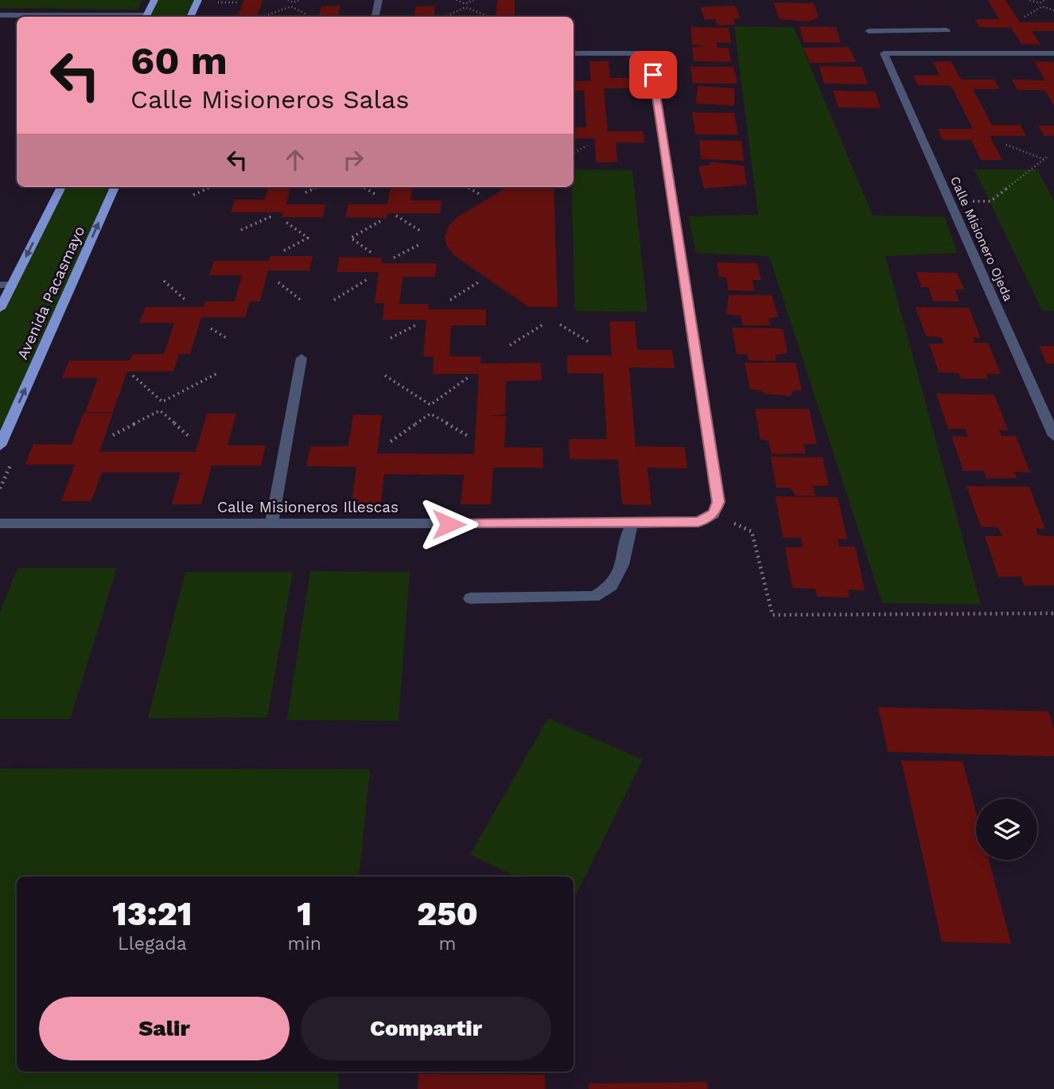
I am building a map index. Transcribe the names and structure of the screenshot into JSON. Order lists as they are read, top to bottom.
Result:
{
  "streets": {
    "main road": ["Avenida Pacasmayo"],
    "street": ["Calle Misionero Ojeda", "Calle Misioneros Illescas"]
  },
  "page": {
    "turn": ["60 m", "Calle Misioneros Salas"],
    "eta": [
      "13:21",
      "Llegada",
      "1",
      "min",
      "250",
      "m"
    ],
    "buttons": ["Salir", "Compartir"]
  }
}
